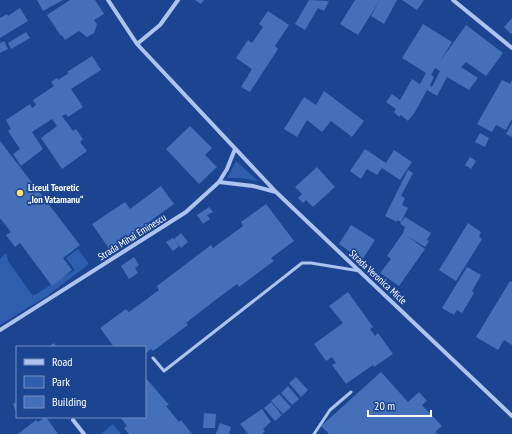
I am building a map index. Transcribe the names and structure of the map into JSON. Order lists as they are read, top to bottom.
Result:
{
  "streets": {
    "street": ["Strada Mihai Eminescu", "Strada Veronica Micle"]
  },
  "places": ["Liceul Teoretic „Ion Vatamanu“"],
  "legend": ["Road", "Park", "Building"],
  "scale_bar": "20 m"
}
